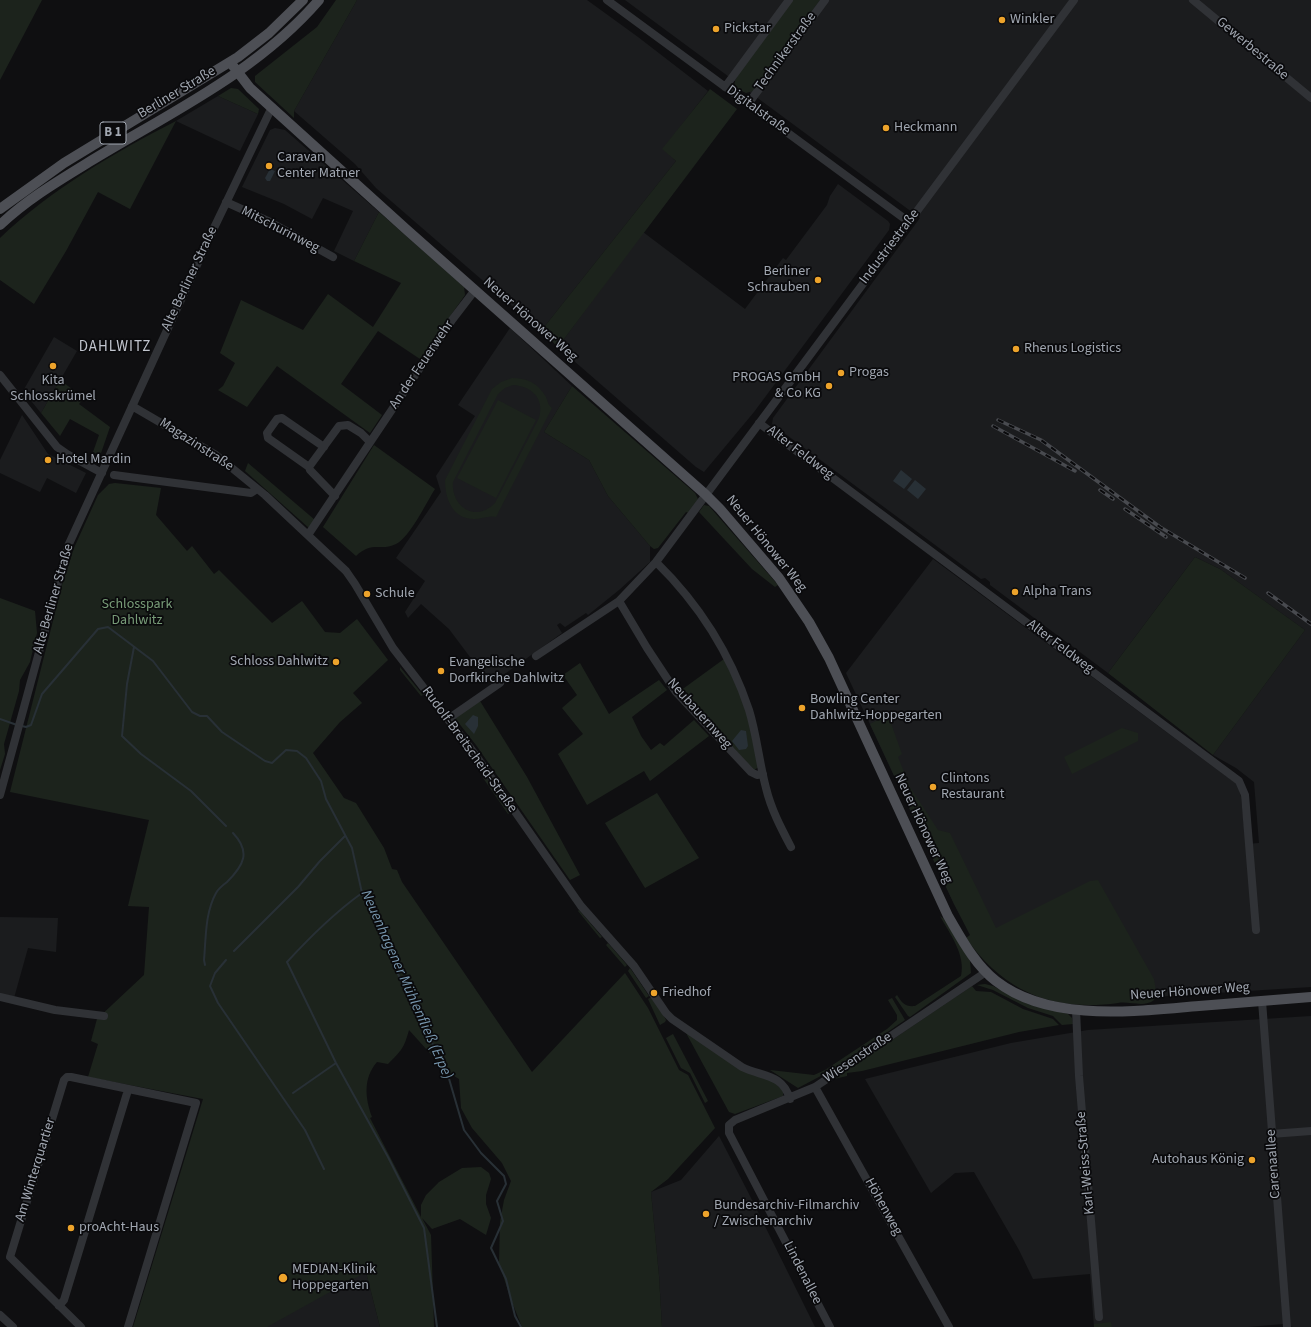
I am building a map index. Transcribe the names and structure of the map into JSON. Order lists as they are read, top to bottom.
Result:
{
  "streets": {
    "main road": ["Berliner Straße", "B 1", "Neuer Hönower Weg"],
    "street": [
      "Gewerbestraße",
      "Technikerstraße",
      "Digitalstraße",
      "Mitschurinweg",
      "Industriestraße",
      "Alte Berliner Straße",
      "An der Feuerwehr",
      "Magazinstraße",
      "Alter Feldweg",
      "Neubauernweg",
      "Rudolf-Breitscheid-Straße",
      "Wiesenstraße",
      "Karl-Weiss-Straße",
      "Carenaallee",
      "Am Winterquartier",
      "Höhenweg",
      "Lindenallee"
    ]
  },
  "crossings": [
    ["Technikerstraße", "Digitalstraße"],
    ["Berliner Straße", "Neuer Hönower Weg"],
    ["Digitalstraße", "Industriestraße"],
    ["Mitschurinweg", "Alte Berliner Straße"],
    ["Industriestraße", "Neuer Hönower Weg"],
    ["Industriestraße", "Alter Feldweg"],
    ["Industriestraße", "Neubauernweg"],
    ["Alte Berliner Straße", "Neuer Hönower Weg"],
    ["Alte Berliner Straße", "Magazinstraße"],
    ["Neuer Hönower Weg", "An der Feuerwehr"],
    ["Neuer Hönower Weg", "Wiesenstraße"],
    ["Neuer Hönower Weg", "Karl-Weiss-Straße"],
    ["Neuer Hönower Weg", "Carenaallee"],
    ["An der Feuerwehr", "Rudolf-Breitscheid-Straße"],
    ["Magazinstraße", "Rudolf-Breitscheid-Straße"],
    ["Rudolf-Breitscheid-Straße", "Wiesenstraße"],
    ["Wiesenstraße", "Höhenweg"],
    ["Wiesenstraße", "Lindenallee"]
  ],
  "districts": ["DAHLWITZ"],
  "water": ["Neuenhagener Mühlenfließ (Erpe)"],
  "parks": ["Schlosspark Dahlwitz"],
  "places": [
    "Winkler",
    "Pickstar",
    "Heckmann",
    "Caravan Center Matner",
    "Berliner Schrauben",
    "Rhenus Logistics",
    "Kita Schlosskrümel",
    "Progas",
    "PROGAS GmbH & Co KG",
    "Hotel Mardin",
    "Alpha Trans",
    "Schule",
    "Schloss Dahlwitz",
    "Evangelische Dorfkirche Dahlwitz",
    "Bowling Center Dahlwitz-Hoppegarten",
    "Clintons Restaurant",
    "Friedhof",
    "Autohaus König",
    "Bundesarchiv-Filmarchiv / Zwischenarchiv",
    "proAcht-Haus",
    "MEDIAN-Klinik Hoppegarten"
  ]
}
